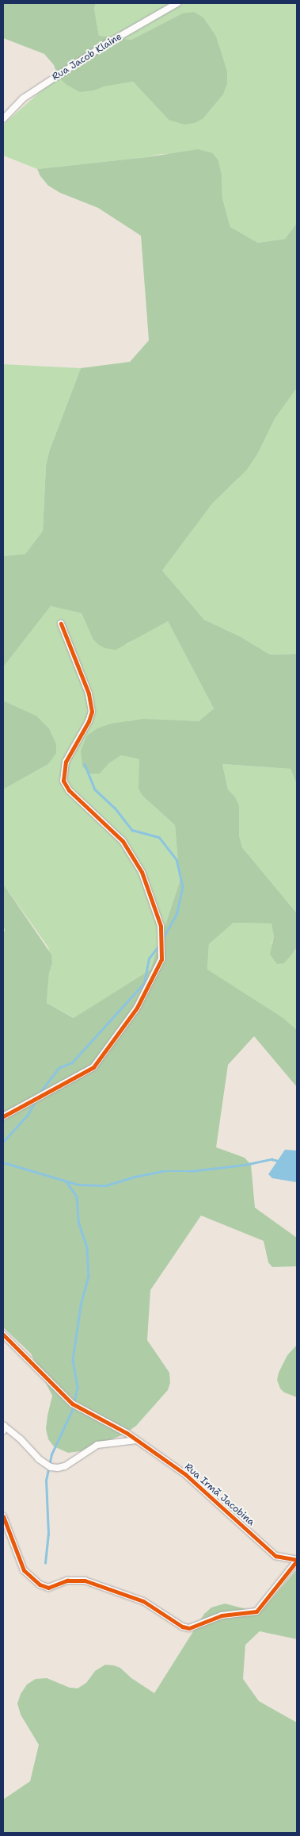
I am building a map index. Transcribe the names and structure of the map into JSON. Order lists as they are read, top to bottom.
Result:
{
  "streets": {
    "street": ["Rua Jacob Klaine", "Rua Irmã Jacobina"]
  }
}
